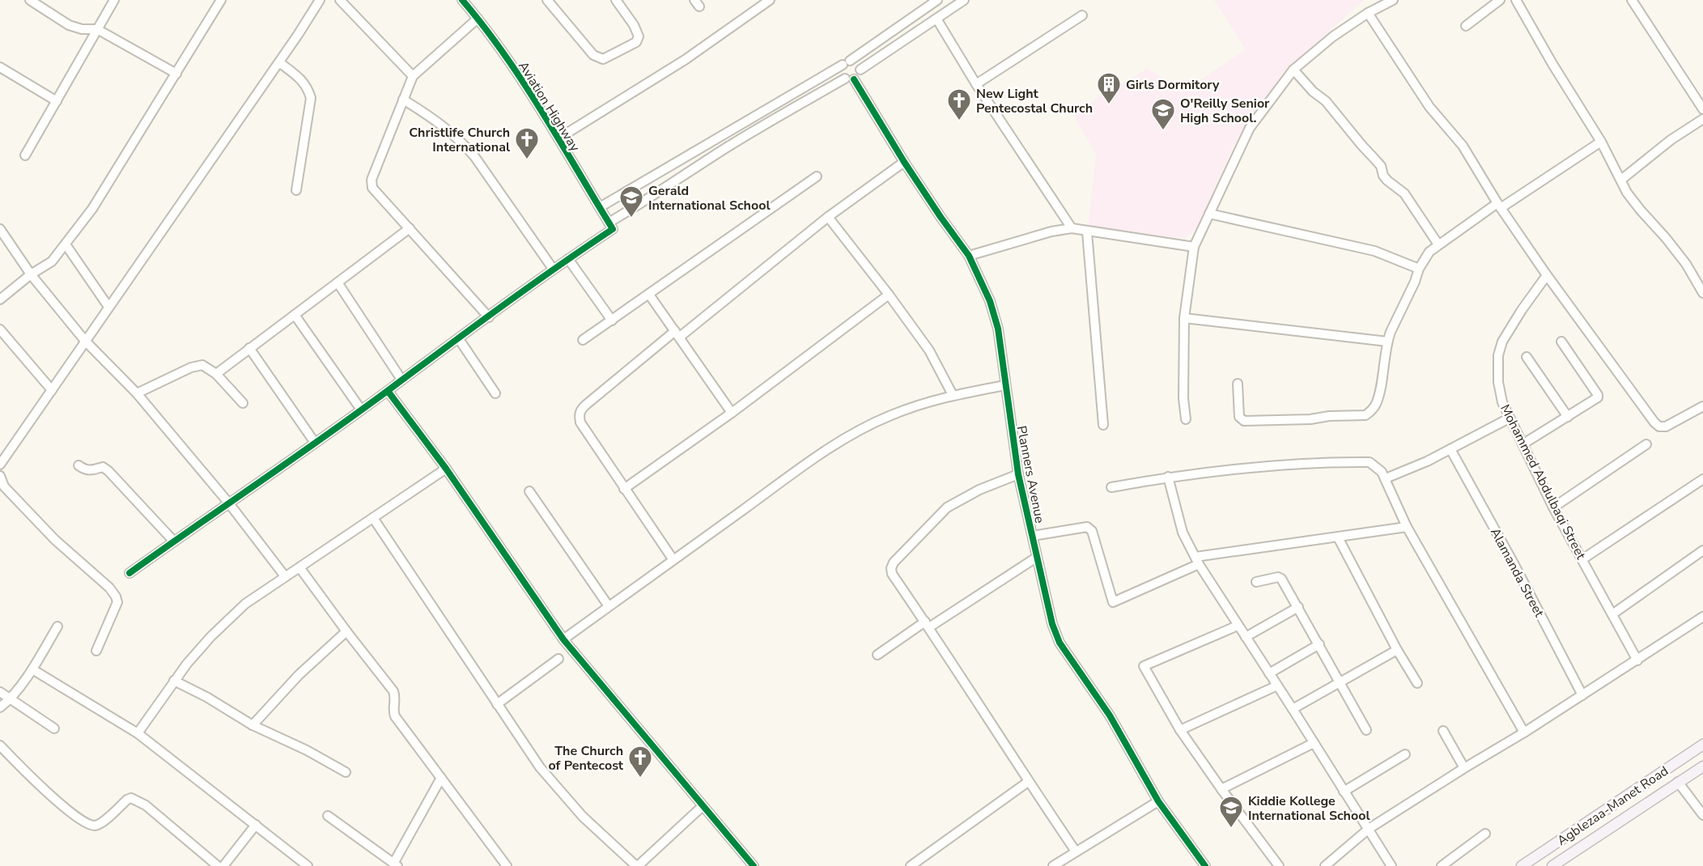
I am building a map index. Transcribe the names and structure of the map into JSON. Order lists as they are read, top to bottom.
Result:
{
  "streets": {
    "main road": ["Agblezaa-Manet Road"],
    "street": [
      "Aviation Highway",
      "Planners Avenue",
      "Mohammed Abdulbaqi Street",
      "Alamanda Street"
    ]
  },
  "places": {
    "building": ["Girls Dormitory"],
    "church": ["New Light Pentecostal Church", "Christlife Church International", "The Church of Pentecost"],
    "school or university": ["O'Reilly Senior High School.", "Gerald International School", "Kiddie Kollege International School"]
  }
}
